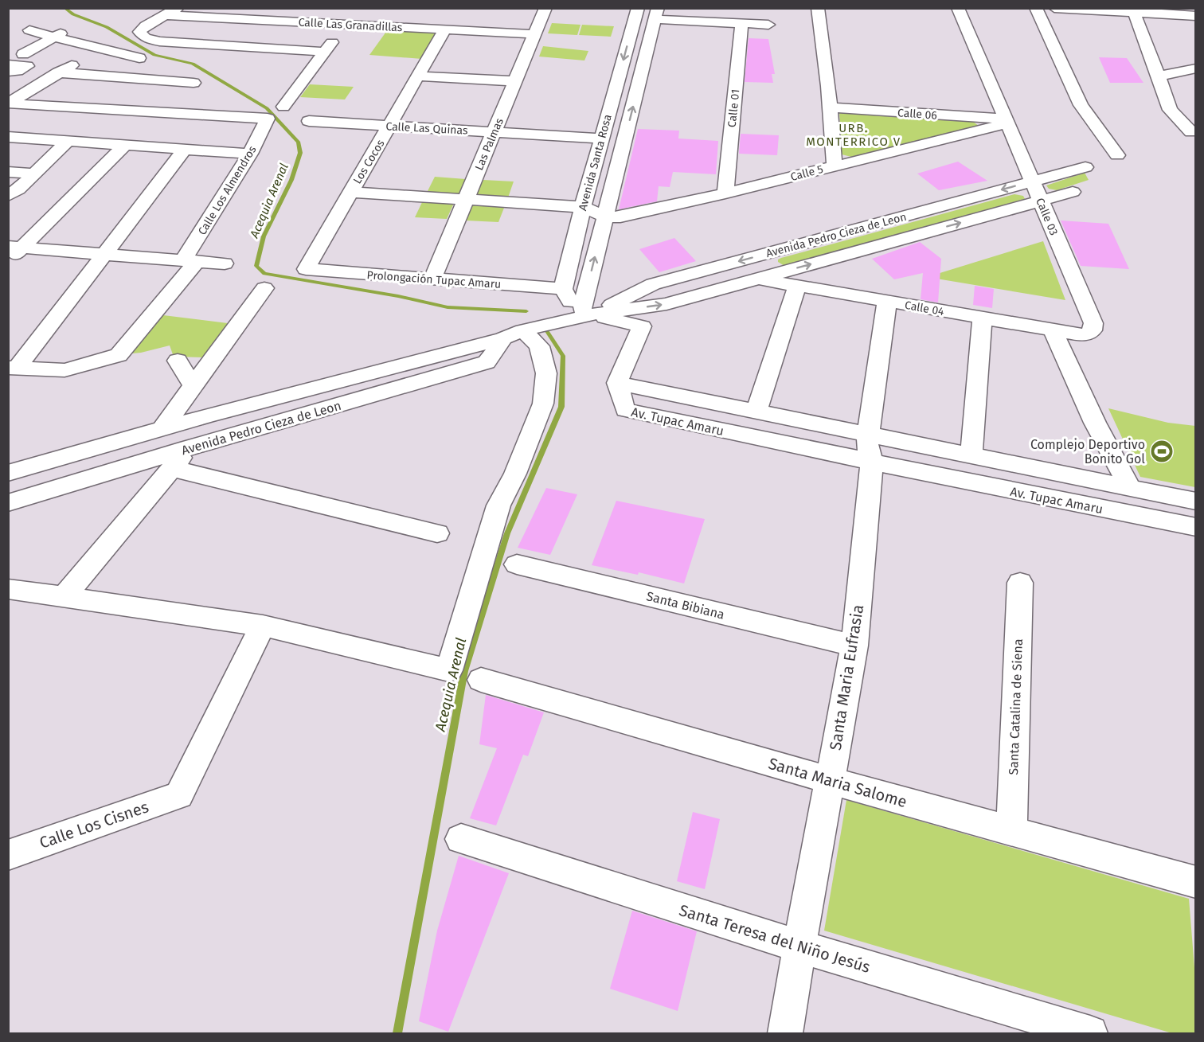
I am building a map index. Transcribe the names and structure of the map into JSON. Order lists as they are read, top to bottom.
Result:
{
  "streets": {
    "street": [
      "Calle Las Granadillas",
      "Calle 01",
      "Calle 06",
      "Calle Las Quinas",
      "Las Palmas",
      "Los Cocos",
      "Avenida Santa Rosa",
      "Calle 5",
      "Calle Los Almendros",
      "Calle 03",
      "Avenida Pedro Cieza de Leon",
      "Prolongación Tupac Amaru",
      "Calle 04",
      "Av. Tupac Amaru",
      "Santa Bibiana",
      "Santa Maria Eufrasia",
      "Santa Catalina de Siena",
      "Santa Maria Salome",
      "Calle Los Cisnes",
      "Santa Teresa del Niño Jesús"
    ]
  },
  "crossings": [
    ["Calle Las Granadillas", "Las Palmas"],
    ["Calle Las Granadillas", "Los Cocos"],
    ["Calle 01", "Calle 5"],
    ["Calle 06", "Calle 5"],
    ["Calle 06", "Calle 03"],
    ["Calle Las Quinas", "Las Palmas"],
    ["Calle Las Quinas", "Los Cocos"],
    ["Calle Las Quinas", "Avenida Santa Rosa"],
    ["Las Palmas", "Prolongación Tupac Amaru"],
    ["Los Cocos", "Prolongación Tupac Amaru"],
    ["Avenida Santa Rosa", "Calle 5"],
    ["Avenida Santa Rosa", "Avenida Pedro Cieza de Leon"],
    ["Avenida Santa Rosa", "Prolongación Tupac Amaru"],
    ["Calle 5", "Calle 03"],
    ["Calle 03", "Avenida Pedro Cieza de Leon"],
    ["Calle 03", "Calle 04"],
    ["Avenida Pedro Cieza de Leon", "Calle 04"],
    ["Calle 04", "Santa Maria Eufrasia"],
    ["Av. Tupac Amaru", "Santa Maria Eufrasia"],
    ["Santa Bibiana", "Santa Maria Eufrasia"],
    ["Santa Maria Eufrasia", "Santa Maria Salome"],
    ["Santa Maria Eufrasia", "Santa Teresa del Niño Jesús"],
    ["Santa Catalina de Siena", "Santa Maria Salome"]
  ],
  "districts": ["URB. MONTERRICO V"],
  "water": ["Acequia Arenal"],
  "places": {
    "sports": ["Complejo Deportivo Bonito Gol"]
  }
}
